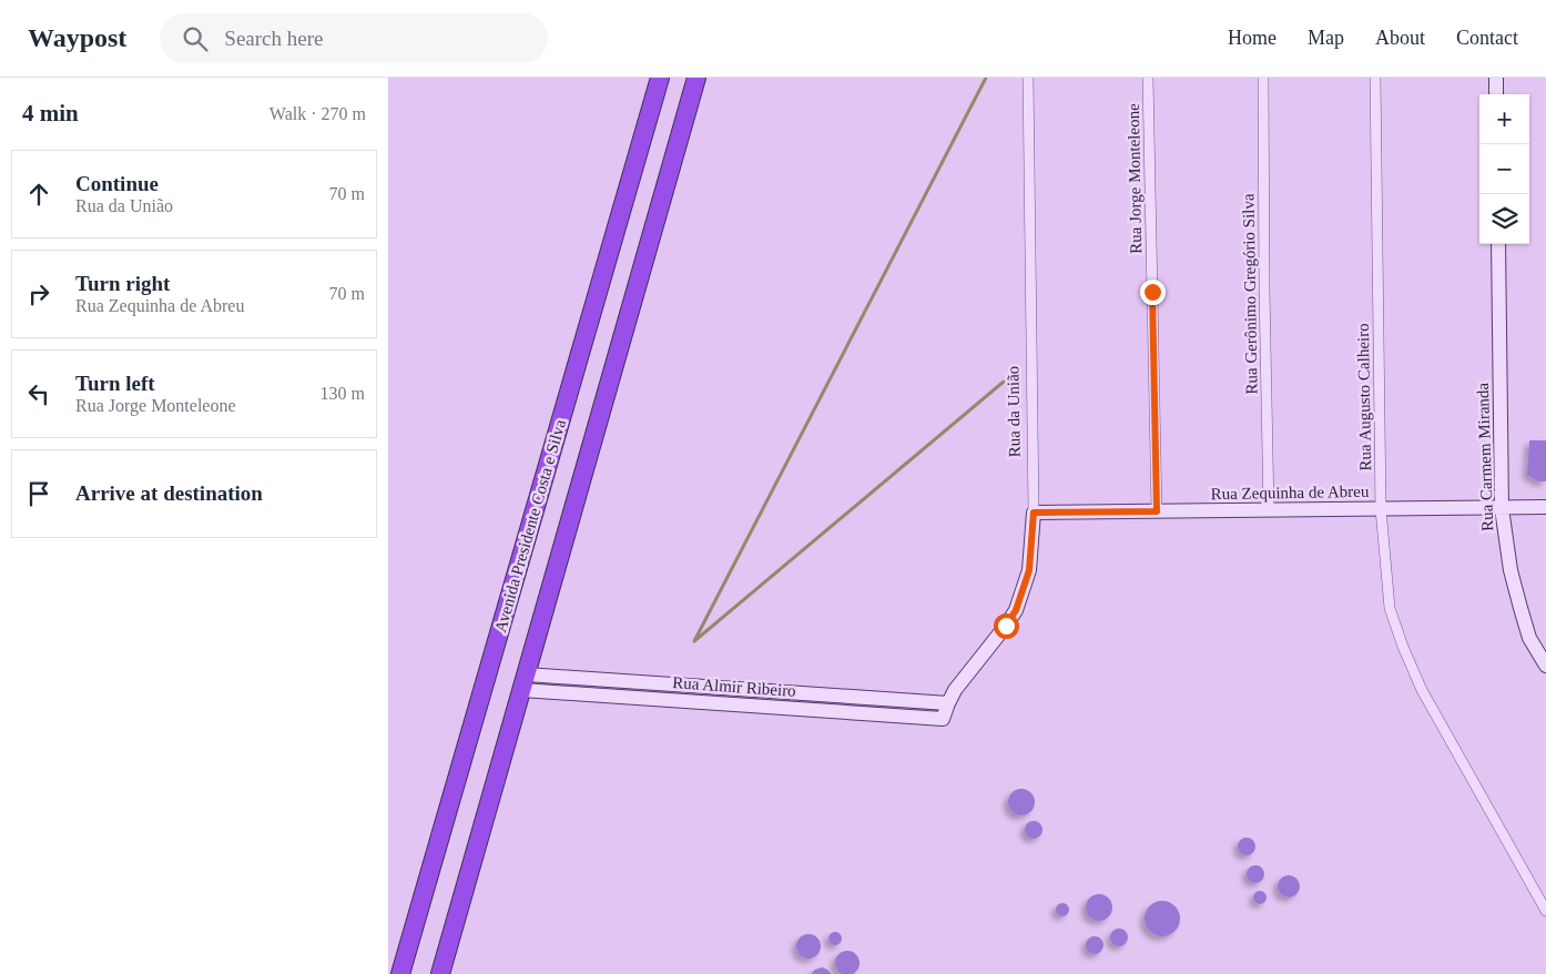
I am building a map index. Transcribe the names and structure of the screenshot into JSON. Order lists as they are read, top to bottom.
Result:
{
  "streets": {
    "highway": ["Avenida Presidente Costa e Silva"],
    "street": [
      "Rua Jorge Monteleone",
      "Rua Gerônimo Gregório Silva",
      "Rua Augusto Calheiro",
      "Rua da União",
      "Rua Carmem Miranda",
      "Rua Zequinha de Abreu",
      "Rua Almir Ribeiro"
    ]
  },
  "crossings": [
    ["Rua Jorge Monteleone", "Rua Zequinha de Abreu"],
    ["Rua Gerônimo Gregório Silva", "Rua Zequinha de Abreu"],
    ["Rua Augusto Calheiro", "Rua Zequinha de Abreu"],
    ["Rua da União", "Rua Zequinha de Abreu"],
    ["Rua da União", "Rua Almir Ribeiro"],
    ["Rua Carmem Miranda", "Rua Zequinha de Abreu"]
  ],
  "page": {
    "header": "Waypost",
    "search": "Search here",
    "nav": [
      "Home",
      "Map",
      "About",
      "Contact"
    ],
    "heading": ["4 min", "Walk · 270 m"],
    "map_buttons": ["+", "−"],
    "list": [
      ["Continue", "Rua da União", "70 m"],
      ["Turn right", "Rua Zequinha de Abreu", "70 m"],
      ["Turn left", "Rua Jorge Monteleone", "130 m"],
      "Arrive at destination"
    ]
  }
}
